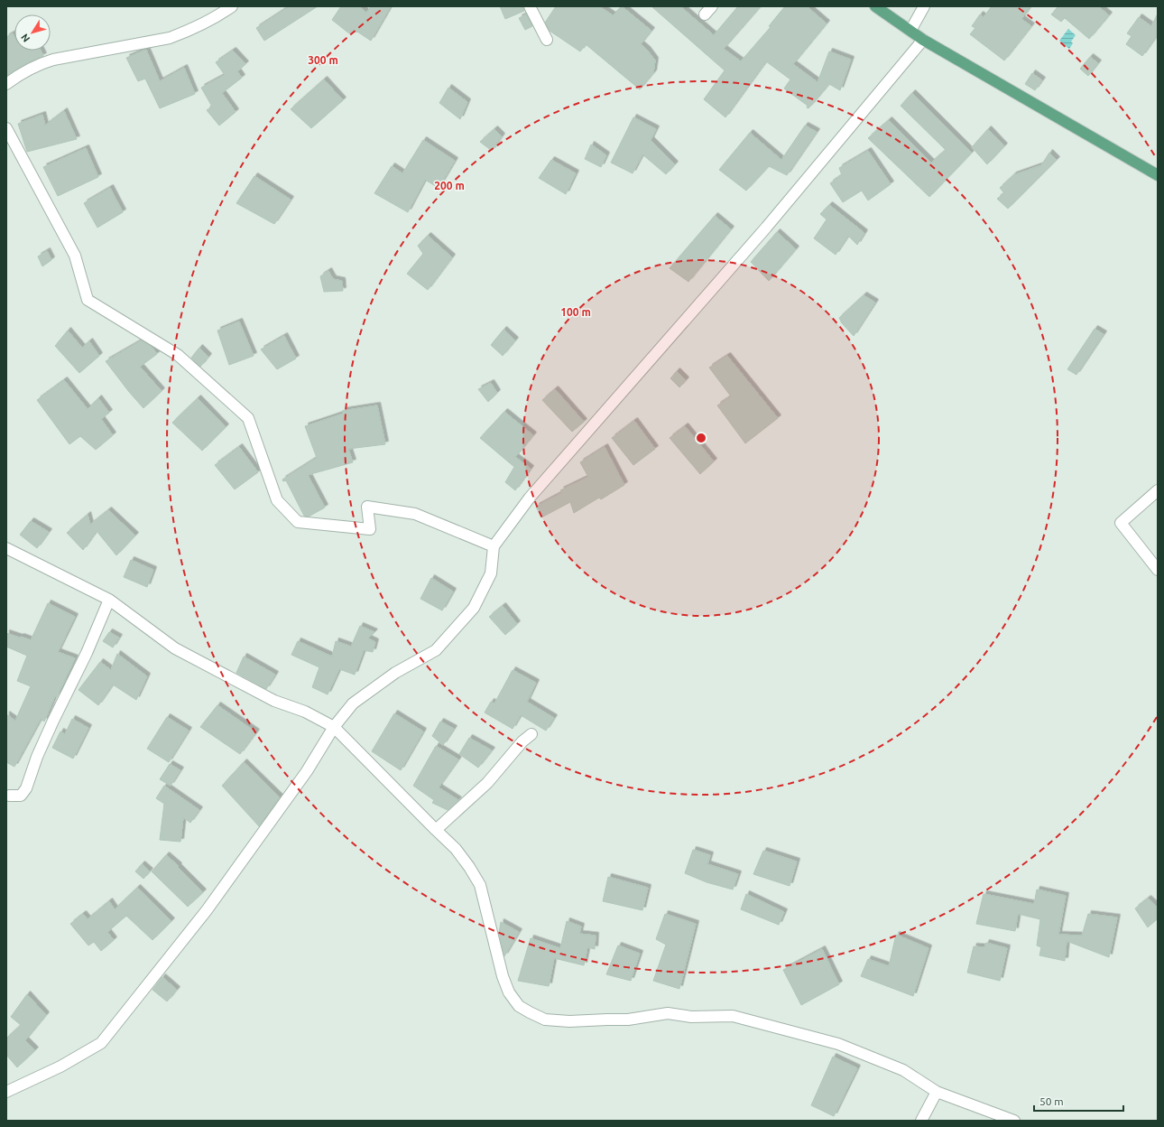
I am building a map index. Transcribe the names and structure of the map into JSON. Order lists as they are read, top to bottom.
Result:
{
  "scale_bar": "50 m",
  "north": "bottom left",
  "rings": ["300 m", "200 m", "100 m"]
}
